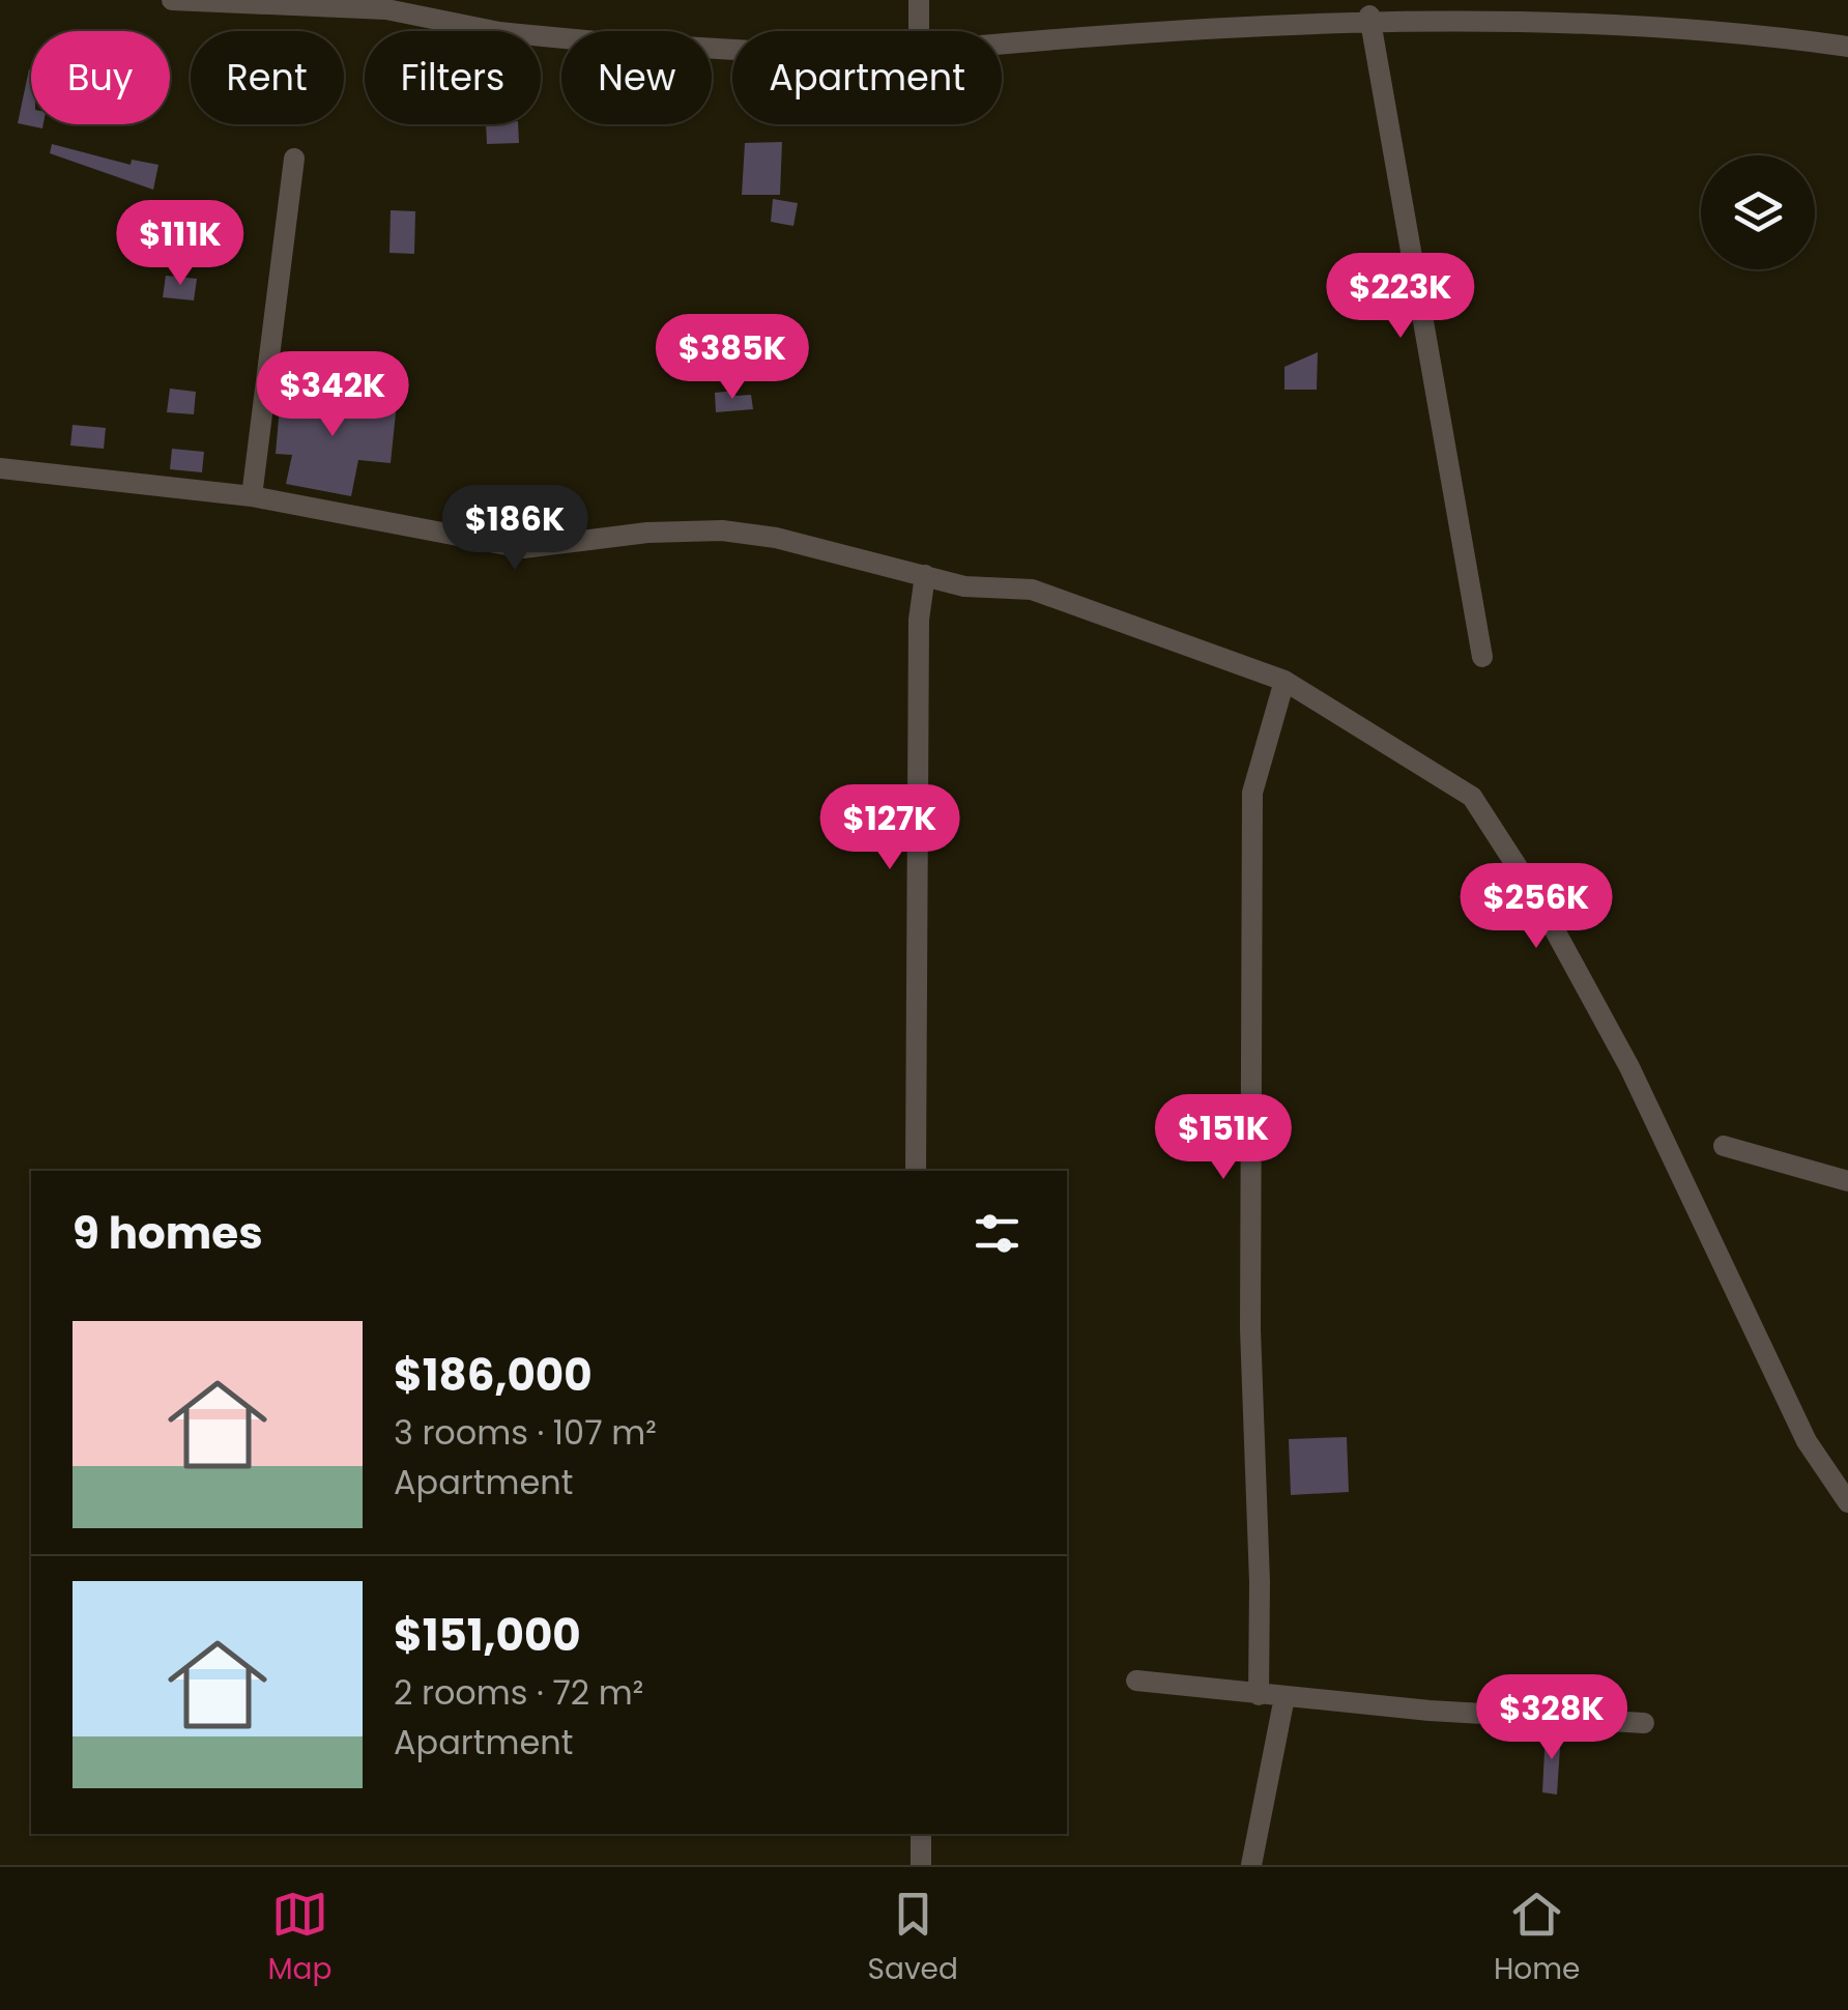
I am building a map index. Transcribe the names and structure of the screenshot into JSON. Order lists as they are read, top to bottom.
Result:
{
  "page": {
    "chip": [
      "Buy",
      "Rent",
      "Filters",
      "New",
      "Apartment"
    ],
    "price": [
      "$111K",
      "$223K",
      "$385K",
      "$342K",
      "$186K",
      "$127K",
      "$256K",
      "$151K",
      "$328K"
    ],
    "heading": "9 homes",
    "list": [
      {
        "name": "$186,000",
        "note": "3 rooms · 107 m² · Apartment"
      },
      {
        "name": "$151,000",
        "note": "2 rooms · 72 m² · Apartment"
      }
    ],
    "tabs": ["Map", "Saved", "Home"]
  }
}
